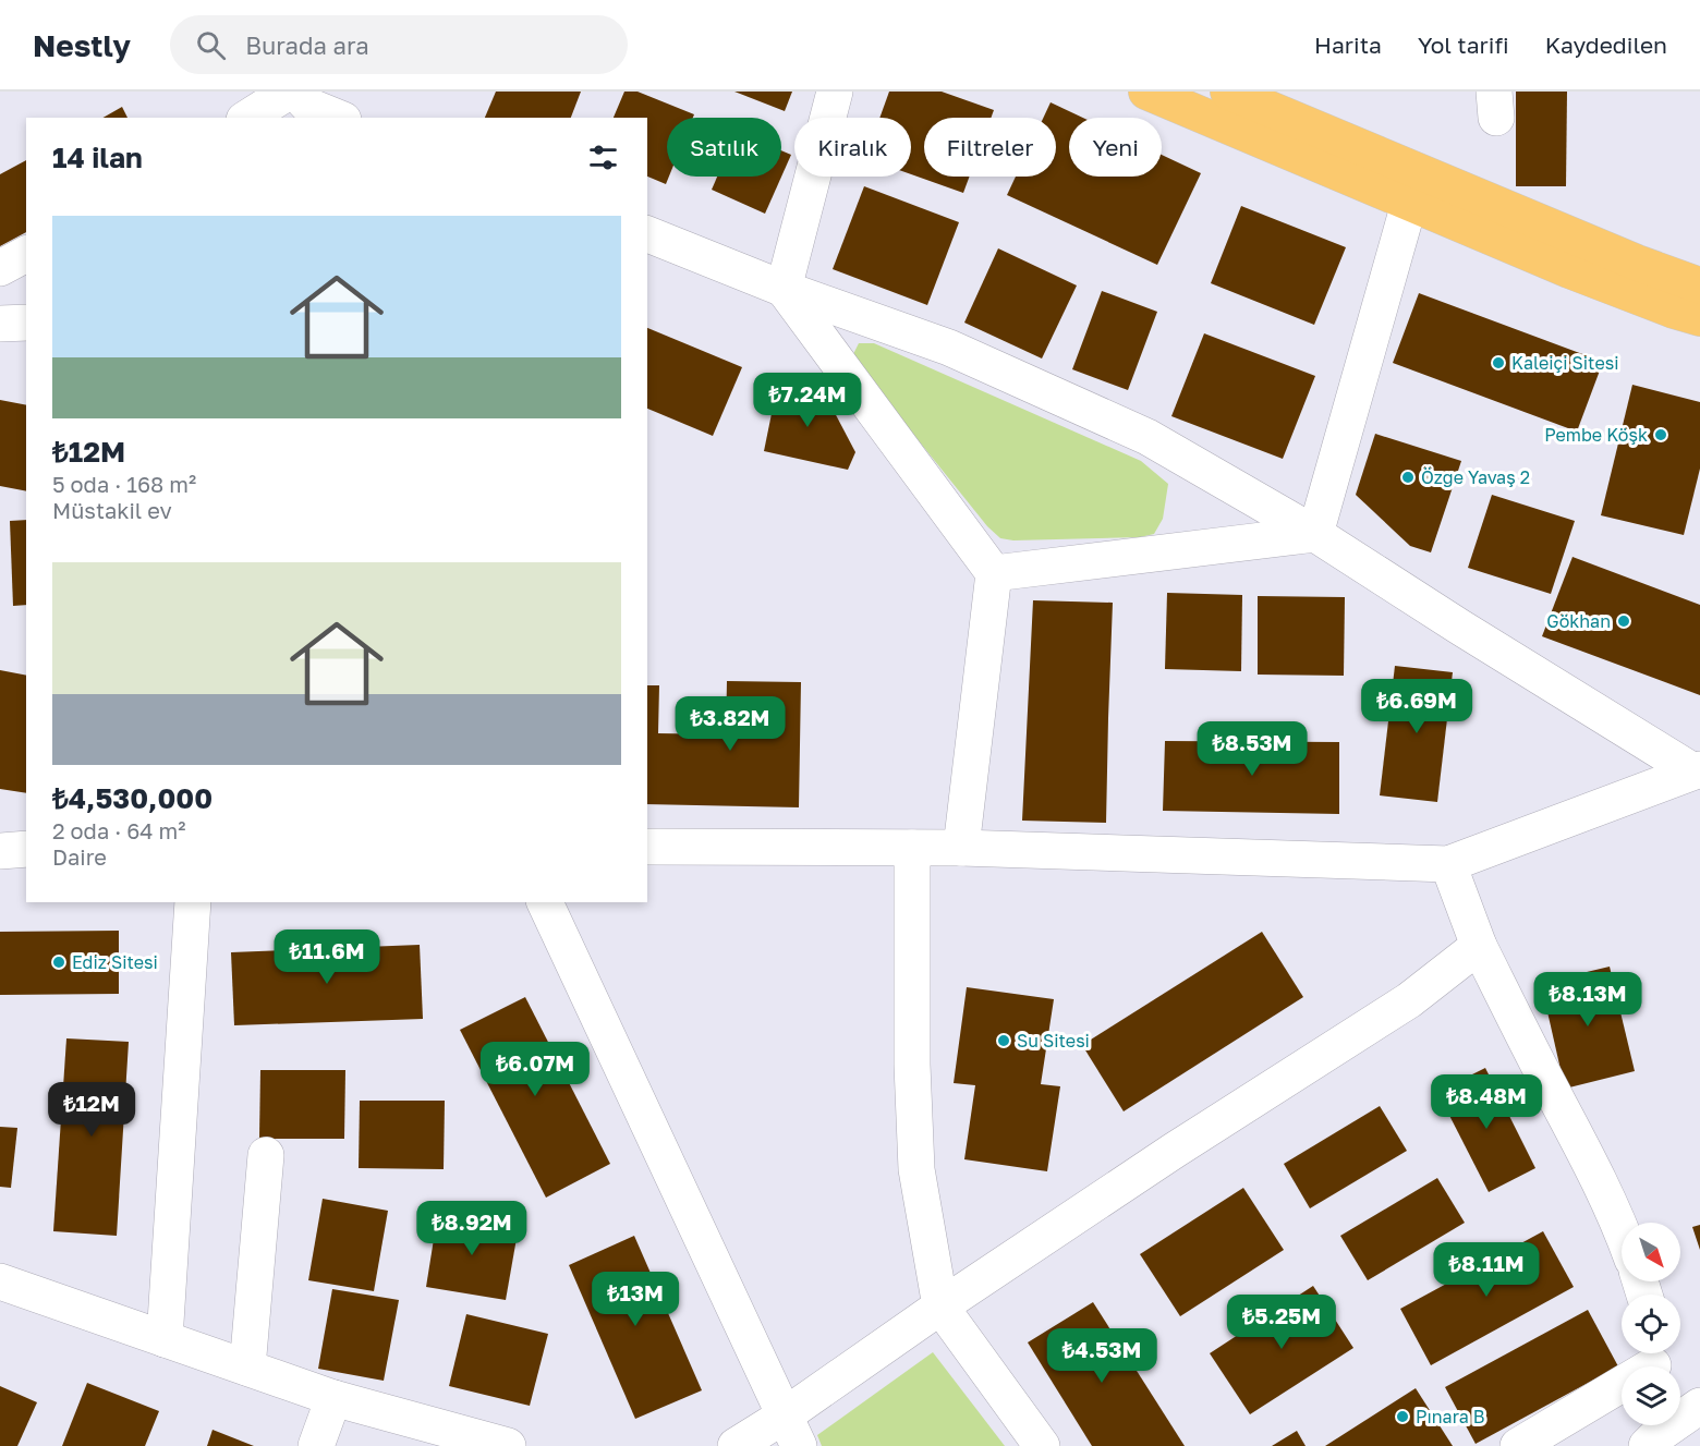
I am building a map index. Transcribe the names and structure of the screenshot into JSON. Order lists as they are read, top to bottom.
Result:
{
  "places": [
    "Kaleiçi Sitesi",
    "Pembe Köşk",
    "Özge Yavaş 2",
    "Gökhan",
    "Ediz Sitesi",
    "Su Sitesi",
    "Pınara B"
  ],
  "north": "bottom right",
  "page": {
    "header": "Nestly",
    "search": "Burada ara",
    "nav": ["Harita", "Yol tarifi", "Kaydedilen"],
    "chip": [
      "Satılık",
      "Kiralık",
      "Filtreler",
      "Yeni"
    ],
    "heading": "14 ilan",
    "list": [
      {
        "name": "₺12M",
        "note": "5 oda · 168 m² · Müstakil ev"
      },
      {
        "name": "₺4,530,000",
        "note": "2 oda · 64 m² · Daire"
      }
    ],
    "price": [
      "₺7.24M",
      "₺6.69M",
      "₺3.82M",
      "₺8.53M",
      "₺11.6M",
      "₺8.13M",
      "₺6.07M",
      "₺8.48M",
      "₺12M",
      "₺8.92M",
      "₺8.11M",
      "₺13M",
      "₺5.25M",
      "₺4.53M"
    ]
  }
}
